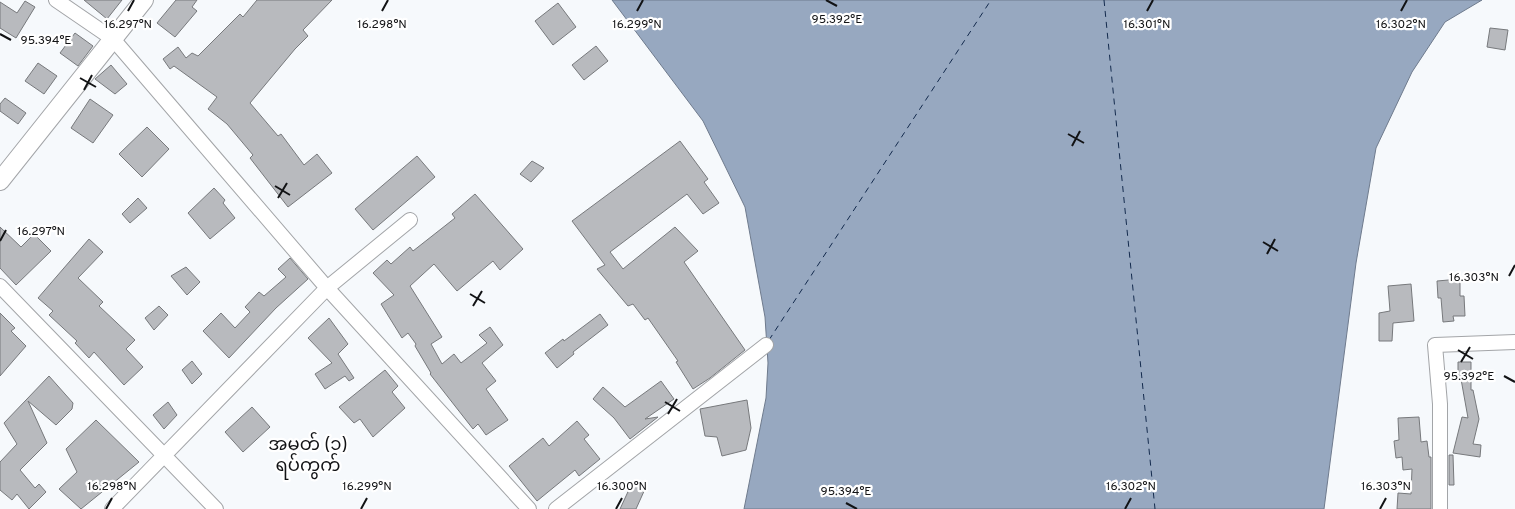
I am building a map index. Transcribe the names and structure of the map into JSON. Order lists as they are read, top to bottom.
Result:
{
  "districts": ["အမှတ် (၁) ရပ်ကွက်"],
  "coordinates": [
    "95.392°E",
    "16.297°N",
    "16.298°N",
    "16.299°N",
    "16.301°N",
    "16.302°N",
    "95.394°E",
    "16.303°N",
    "16.300°N"
  ]
}
